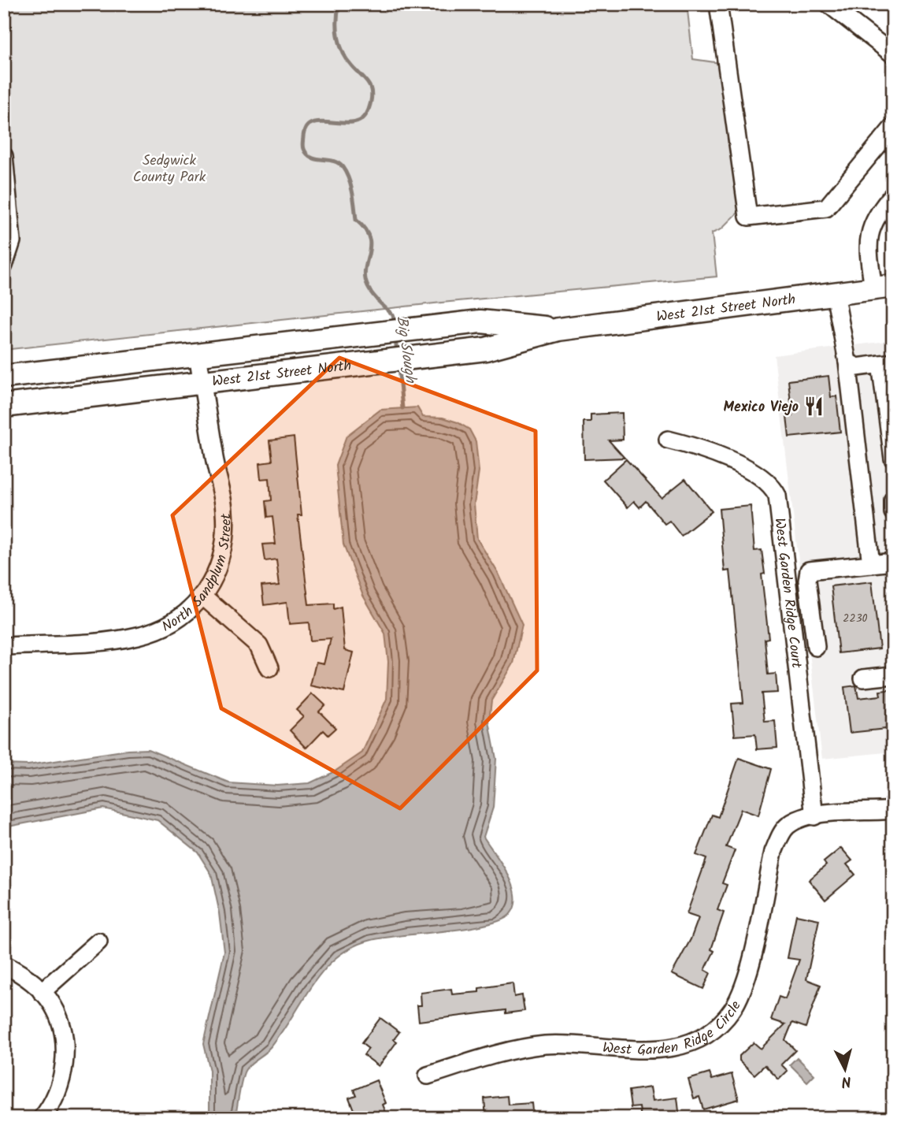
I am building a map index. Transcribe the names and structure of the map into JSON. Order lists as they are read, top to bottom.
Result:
{
  "streets": {
    "main road": ["West 21st Street North"],
    "street": ["North Sandplum Street", "West Garden Ridge Court", "West Garden Ridge Circle"]
  },
  "crossings": [
    ["West 21st Street North", "North Sandplum Street"],
    ["West Garden Ridge Court", "West Garden Ridge Circle"]
  ],
  "water": ["Big Slough"],
  "parks": ["Sedgwick County Park"],
  "places": {
    "restaurant": ["Mexico Viejo"]
  },
  "house_numbers": ["2230"],
  "north": "bottom"
}
